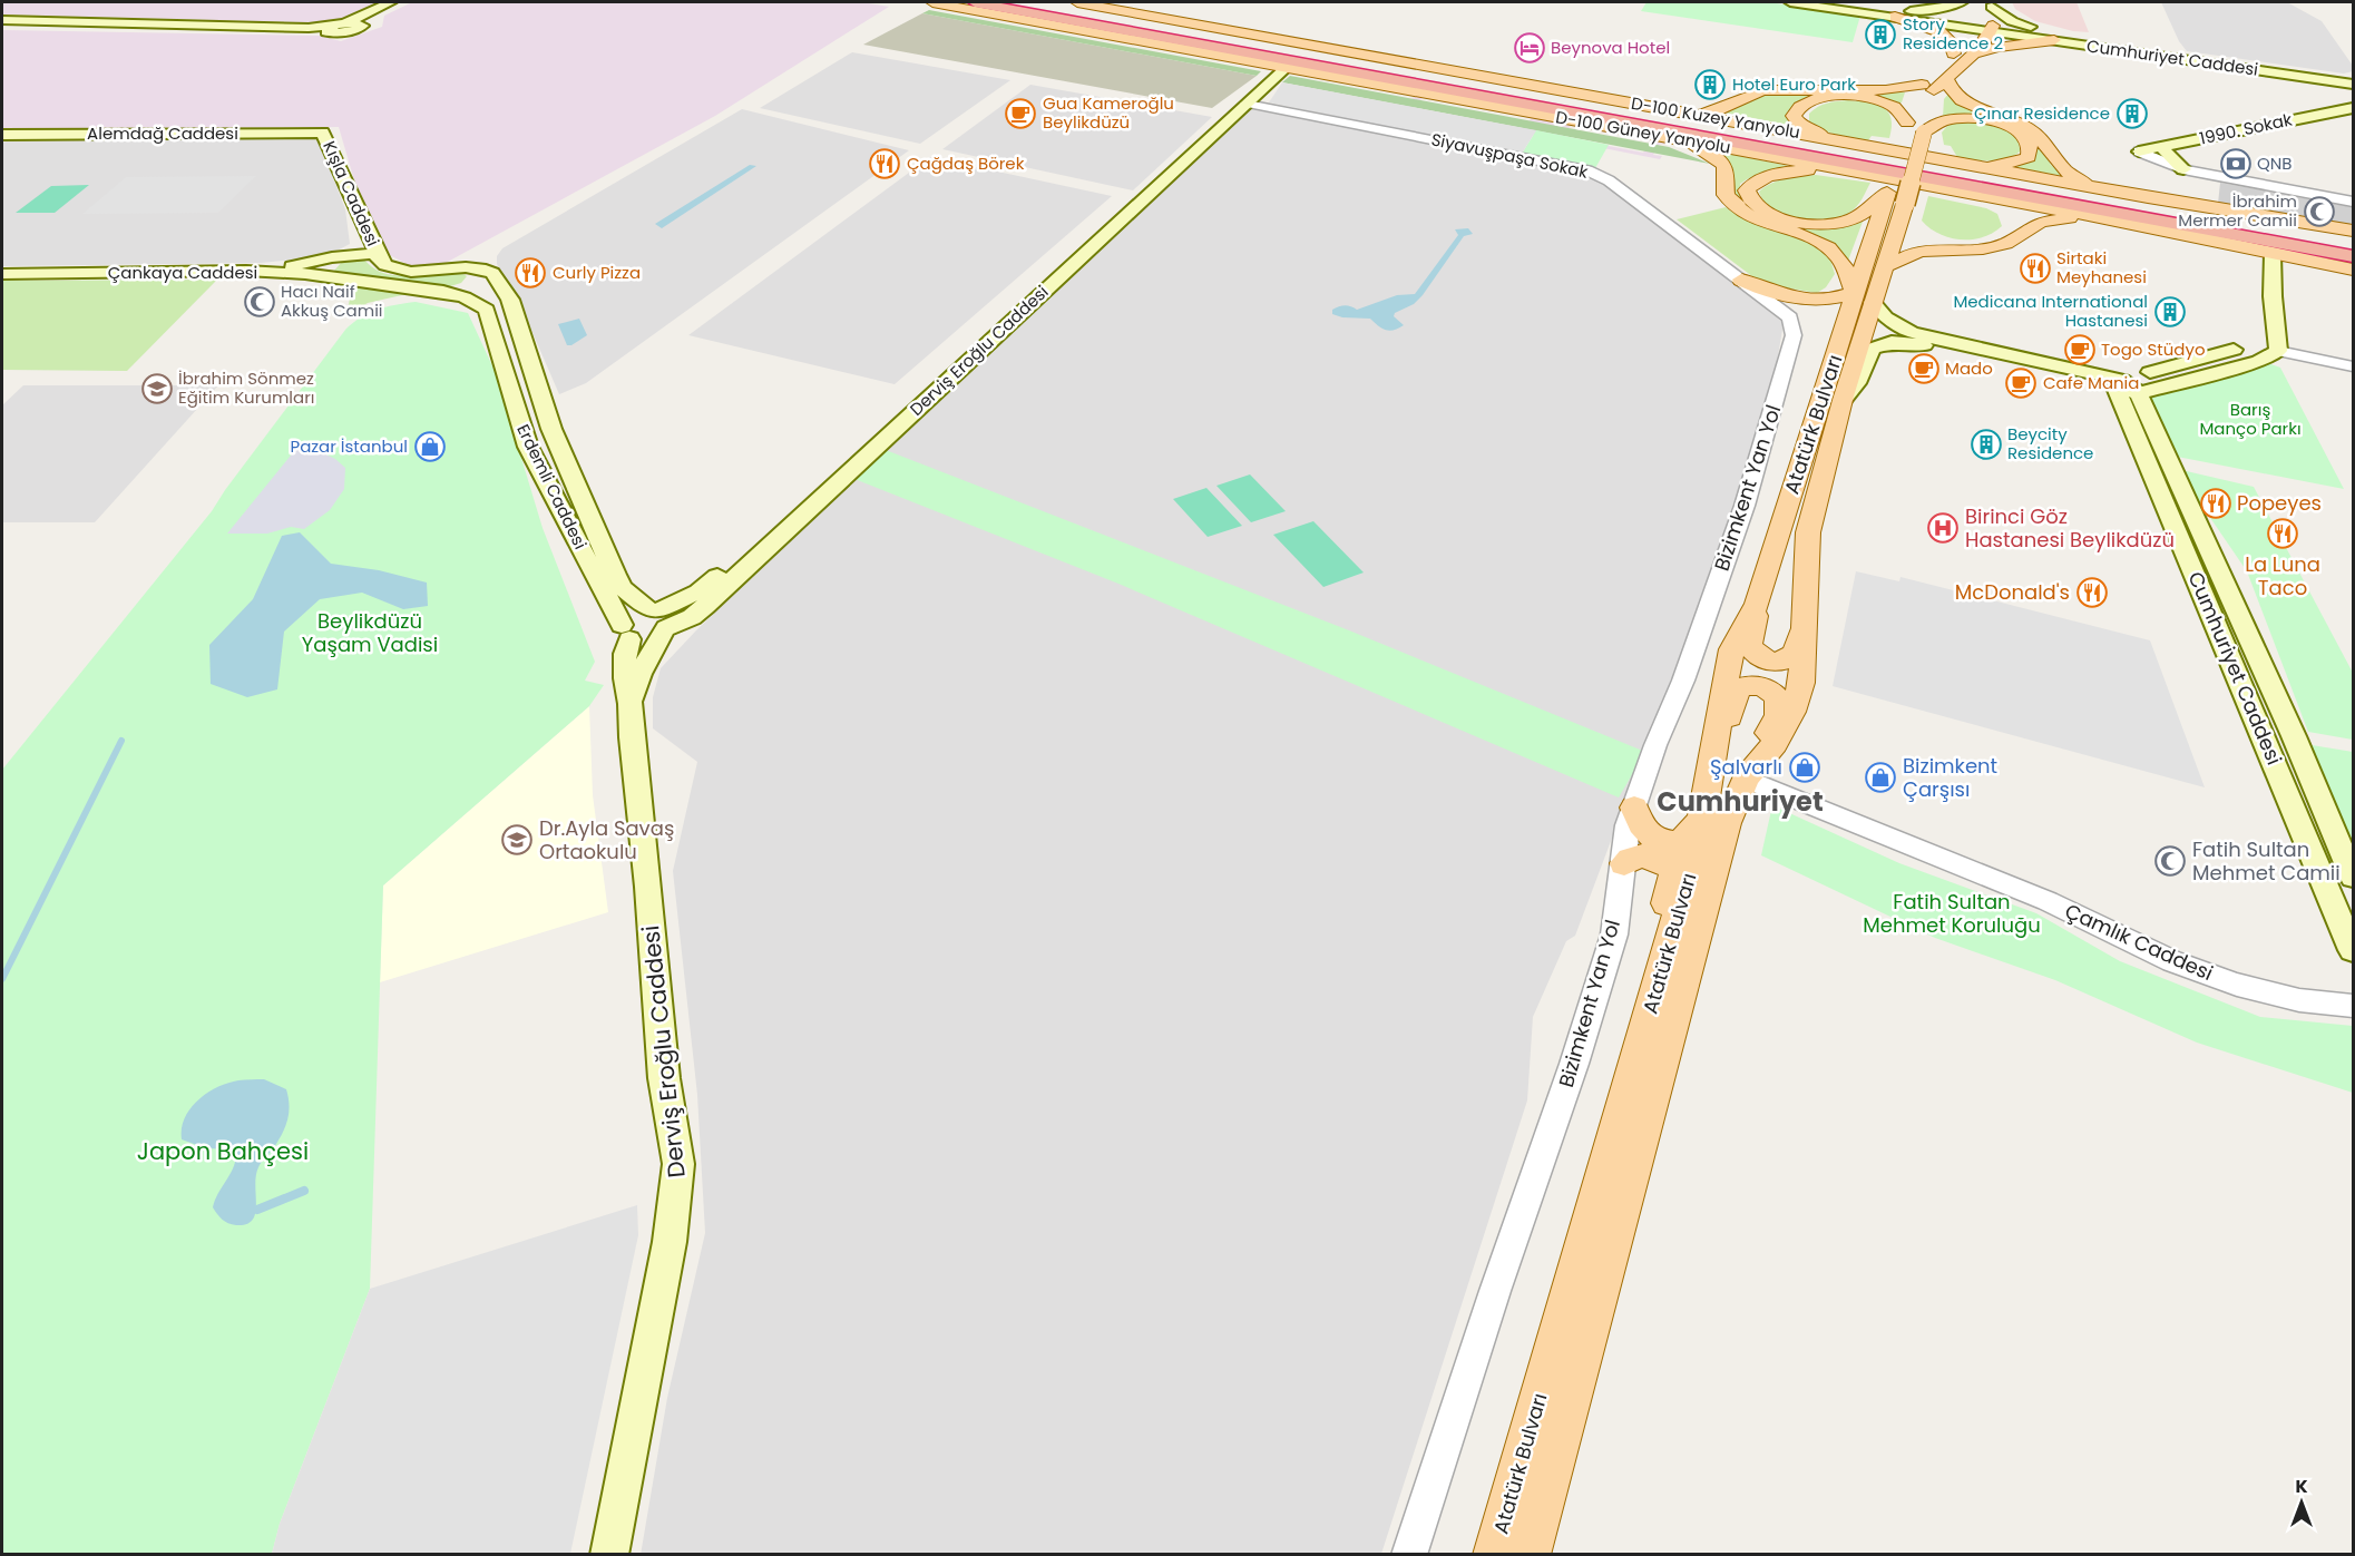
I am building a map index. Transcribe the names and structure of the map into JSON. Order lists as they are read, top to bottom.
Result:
{
  "streets": {
    "main road": [
      "Cumhuriyet Caddesi",
      "D-100 Kuzey Yanyolu",
      "1990. Sokak",
      "D-100 Güney Yanyolu",
      "Alemdağ Caddesi",
      "Kışla Caddesi",
      "Çankaya Caddesi",
      "Derviş Eroğlu Caddesi",
      "Atatürk Bulvarı",
      "Erdemli Caddesi"
    ],
    "street": ["Siyavuşpaşa Sokak", "Bizimkent Yan Yol", "Çamlık Caddesi"]
  },
  "crossings": [
    ["D-100 Güney Yanyolu", "Derviş Eroğlu Caddesi"],
    ["Alemdağ Caddesi", "Kışla Caddesi"],
    ["Siyavuşpaşa Sokak", "Derviş Eroğlu Caddesi"],
    ["Çankaya Caddesi", "Erdemli Caddesi"],
    ["Derviş Eroğlu Caddesi", "Erdemli Caddesi"],
    ["Atatürk Bulvarı", "Çamlık Caddesi"]
  ],
  "districts": ["Cumhuriyet"],
  "parks": [
    "Barış Manço Parkı",
    "Beylikdüzü Yaşam Vadisi",
    "Fatih Sultan Mehmet Koruluğu",
    "Japon Bahçesi"
  ],
  "places": {
    "building": [
      "Story Residence 2",
      "Hotel Euro Park",
      "Çınar Residence",
      "Medicana International Hastanesi",
      "Beycity Residence"
    ],
    "hotel": ["Beynova Hotel"],
    "cafe": [
      "Gua Kameroğlu Beylikdüzü",
      "Togo Stüdyo",
      "Mado",
      "Cafe Mania"
    ],
    "restaurant": [
      "Çağdaş Börek",
      "Sirtaki Meyhanesi",
      "Curly Pizza",
      "Popeyes",
      "La Luna Taco",
      "McDonald's"
    ],
    "bank": ["QNB"],
    "mosque": ["İbrahim Mermer Camii", "Hacı Naif Akkuş Camii", "Fatih Sultan Mehmet Camii"],
    "school or university": ["İbrahim Sönmez Eğitim Kurumları", "Dr.Ayla Savaş Ortaokulu"],
    "shop": ["Pazar İstanbul", "Şalvarlı", "Bizimkent Çarşısı"],
    "hospital": ["Birinci Göz Hastanesi Beylikdüzü"]
  },
  "north": "top"
}
